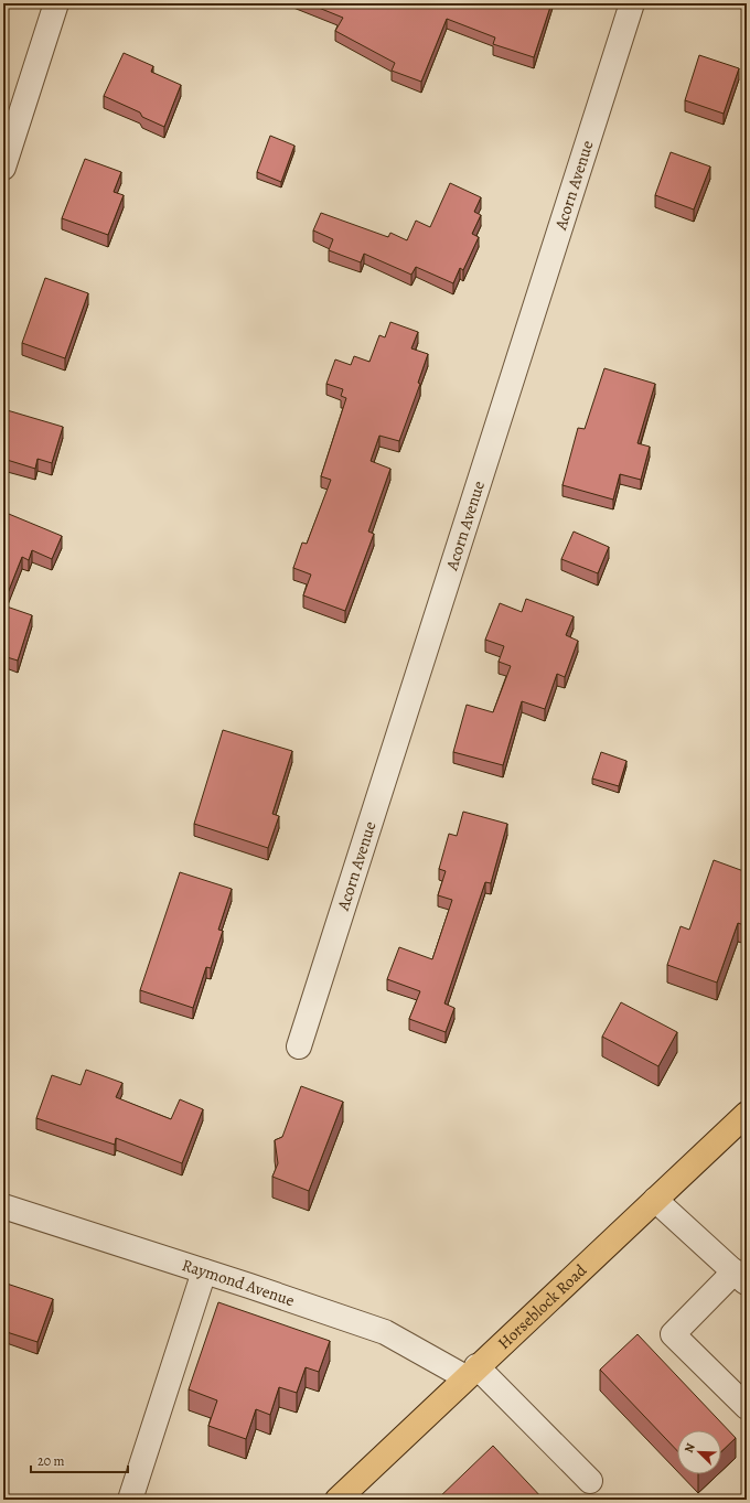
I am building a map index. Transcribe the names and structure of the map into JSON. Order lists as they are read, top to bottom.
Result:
{
  "streets": {
    "main road": ["Horseblock Road"],
    "street": ["Acorn Avenue", "Raymond Avenue"]
  },
  "crossings": [
    ["Raymond Avenue", "Horseblock Road"]
  ],
  "scale_bar": "20 m",
  "north": "top left"
}
